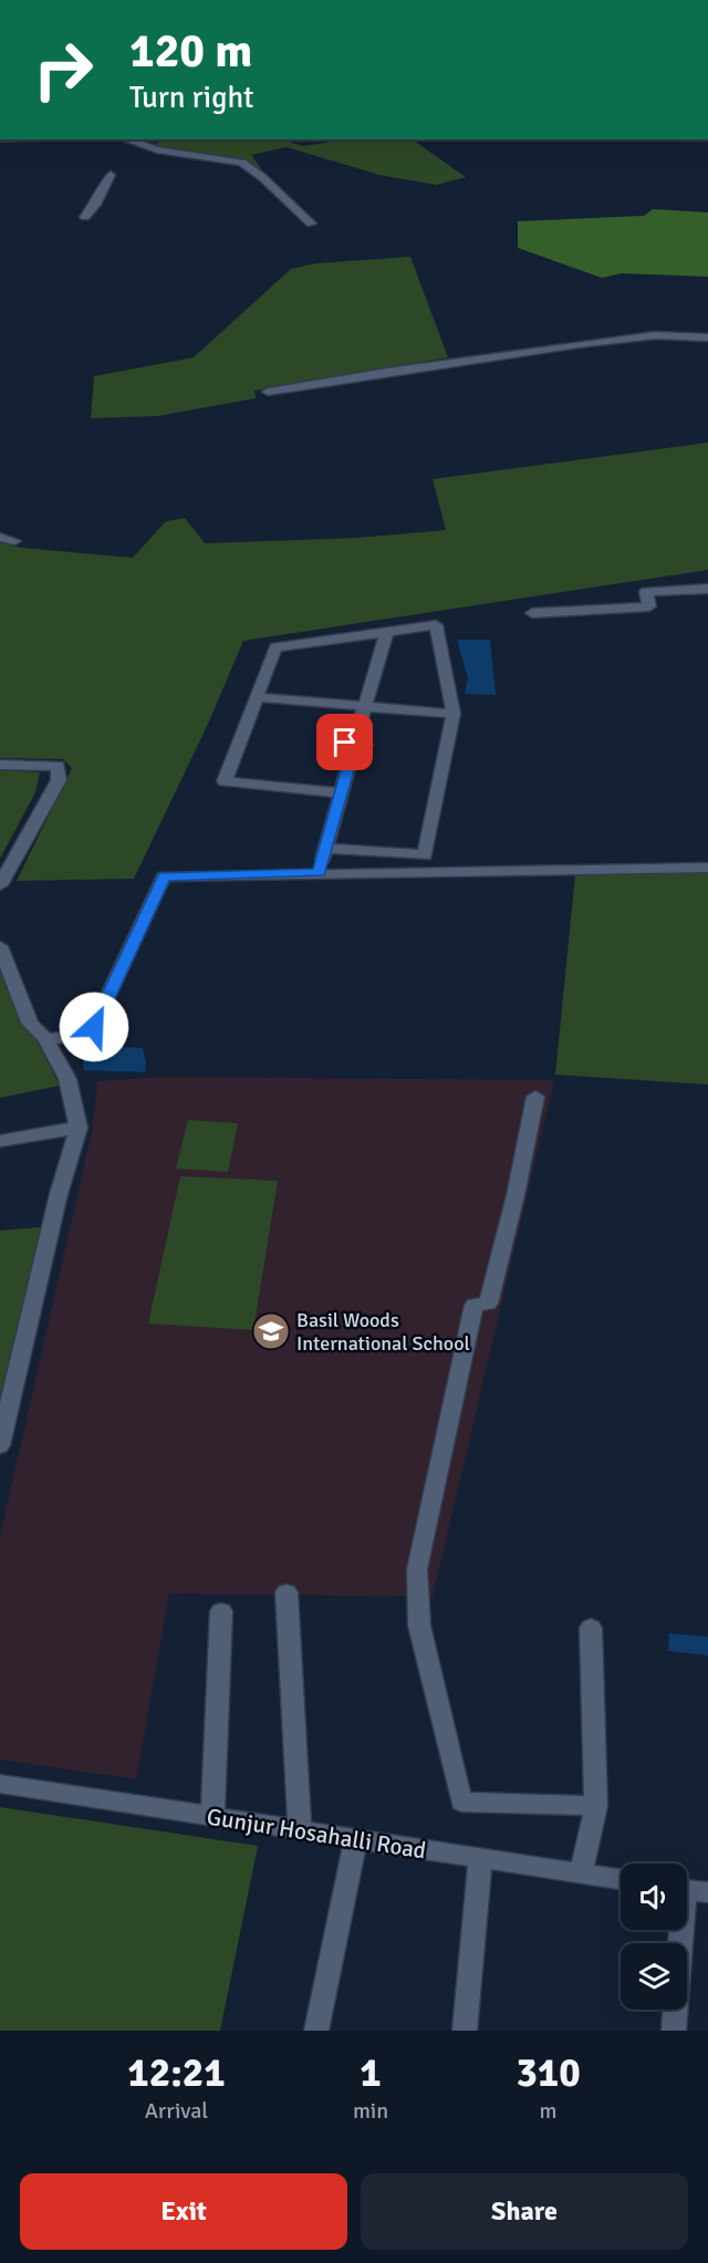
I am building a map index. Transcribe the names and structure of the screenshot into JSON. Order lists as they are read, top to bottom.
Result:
{
  "streets": {
    "street": ["Gunjur Hosahalli Road"]
  },
  "places": {
    "school or university": ["Basil Woods International School"]
  },
  "page": {
    "turn": ["120 m", "Turn right"],
    "eta": [
      "12:21",
      "Arrival",
      "1",
      "min",
      "310",
      "m"
    ],
    "buttons": ["Exit", "Share"]
  }
}
